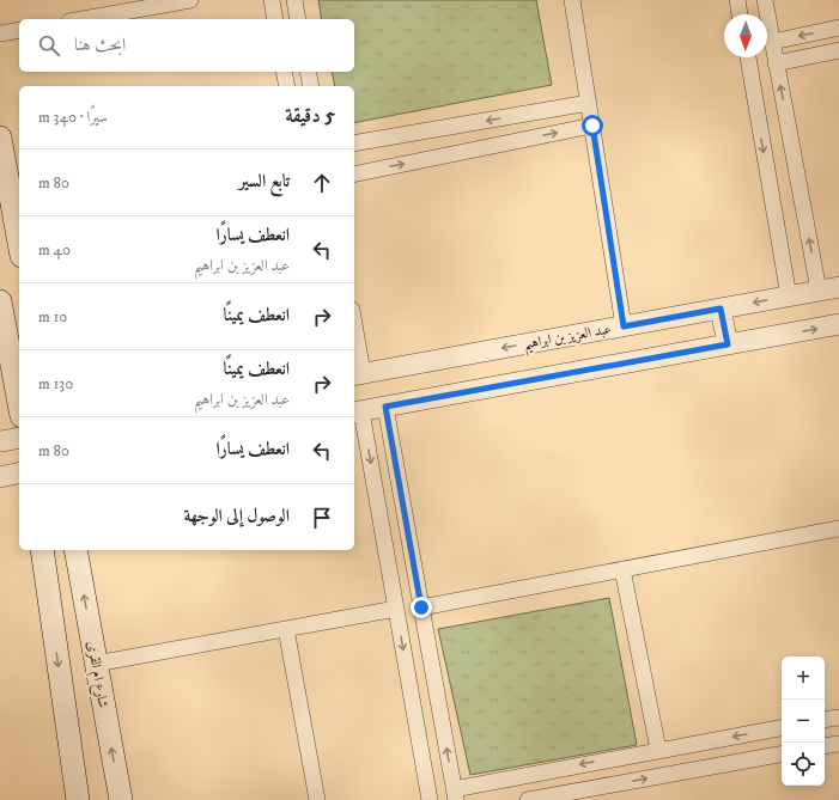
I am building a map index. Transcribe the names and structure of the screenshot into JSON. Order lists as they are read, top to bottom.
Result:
{
  "streets": {
    "main road": ["شارع ام القرى"],
    "street": ["عبد العزيز بن ابراهيم"]
  },
  "north": "bottom",
  "page": {
    "search": "ابحث هنا",
    "heading": ["5 دقيقة", "سيرًا · 340 m"],
    "list": [
      ["تابع السير", "80 m"],
      ["انعطف يسارًا", "عبد العزيز بن ابراهيم", "40 m"],
      ["انعطف يمينًا", "10 m"],
      ["انعطف يمينًا", "عبد العزيز بن ابراهيم", "130 m"],
      ["انعطف يسارًا", "80 m"],
      "الوصول إلى الوجهة"
    ],
    "map_buttons": ["+", "−"]
  }
}
